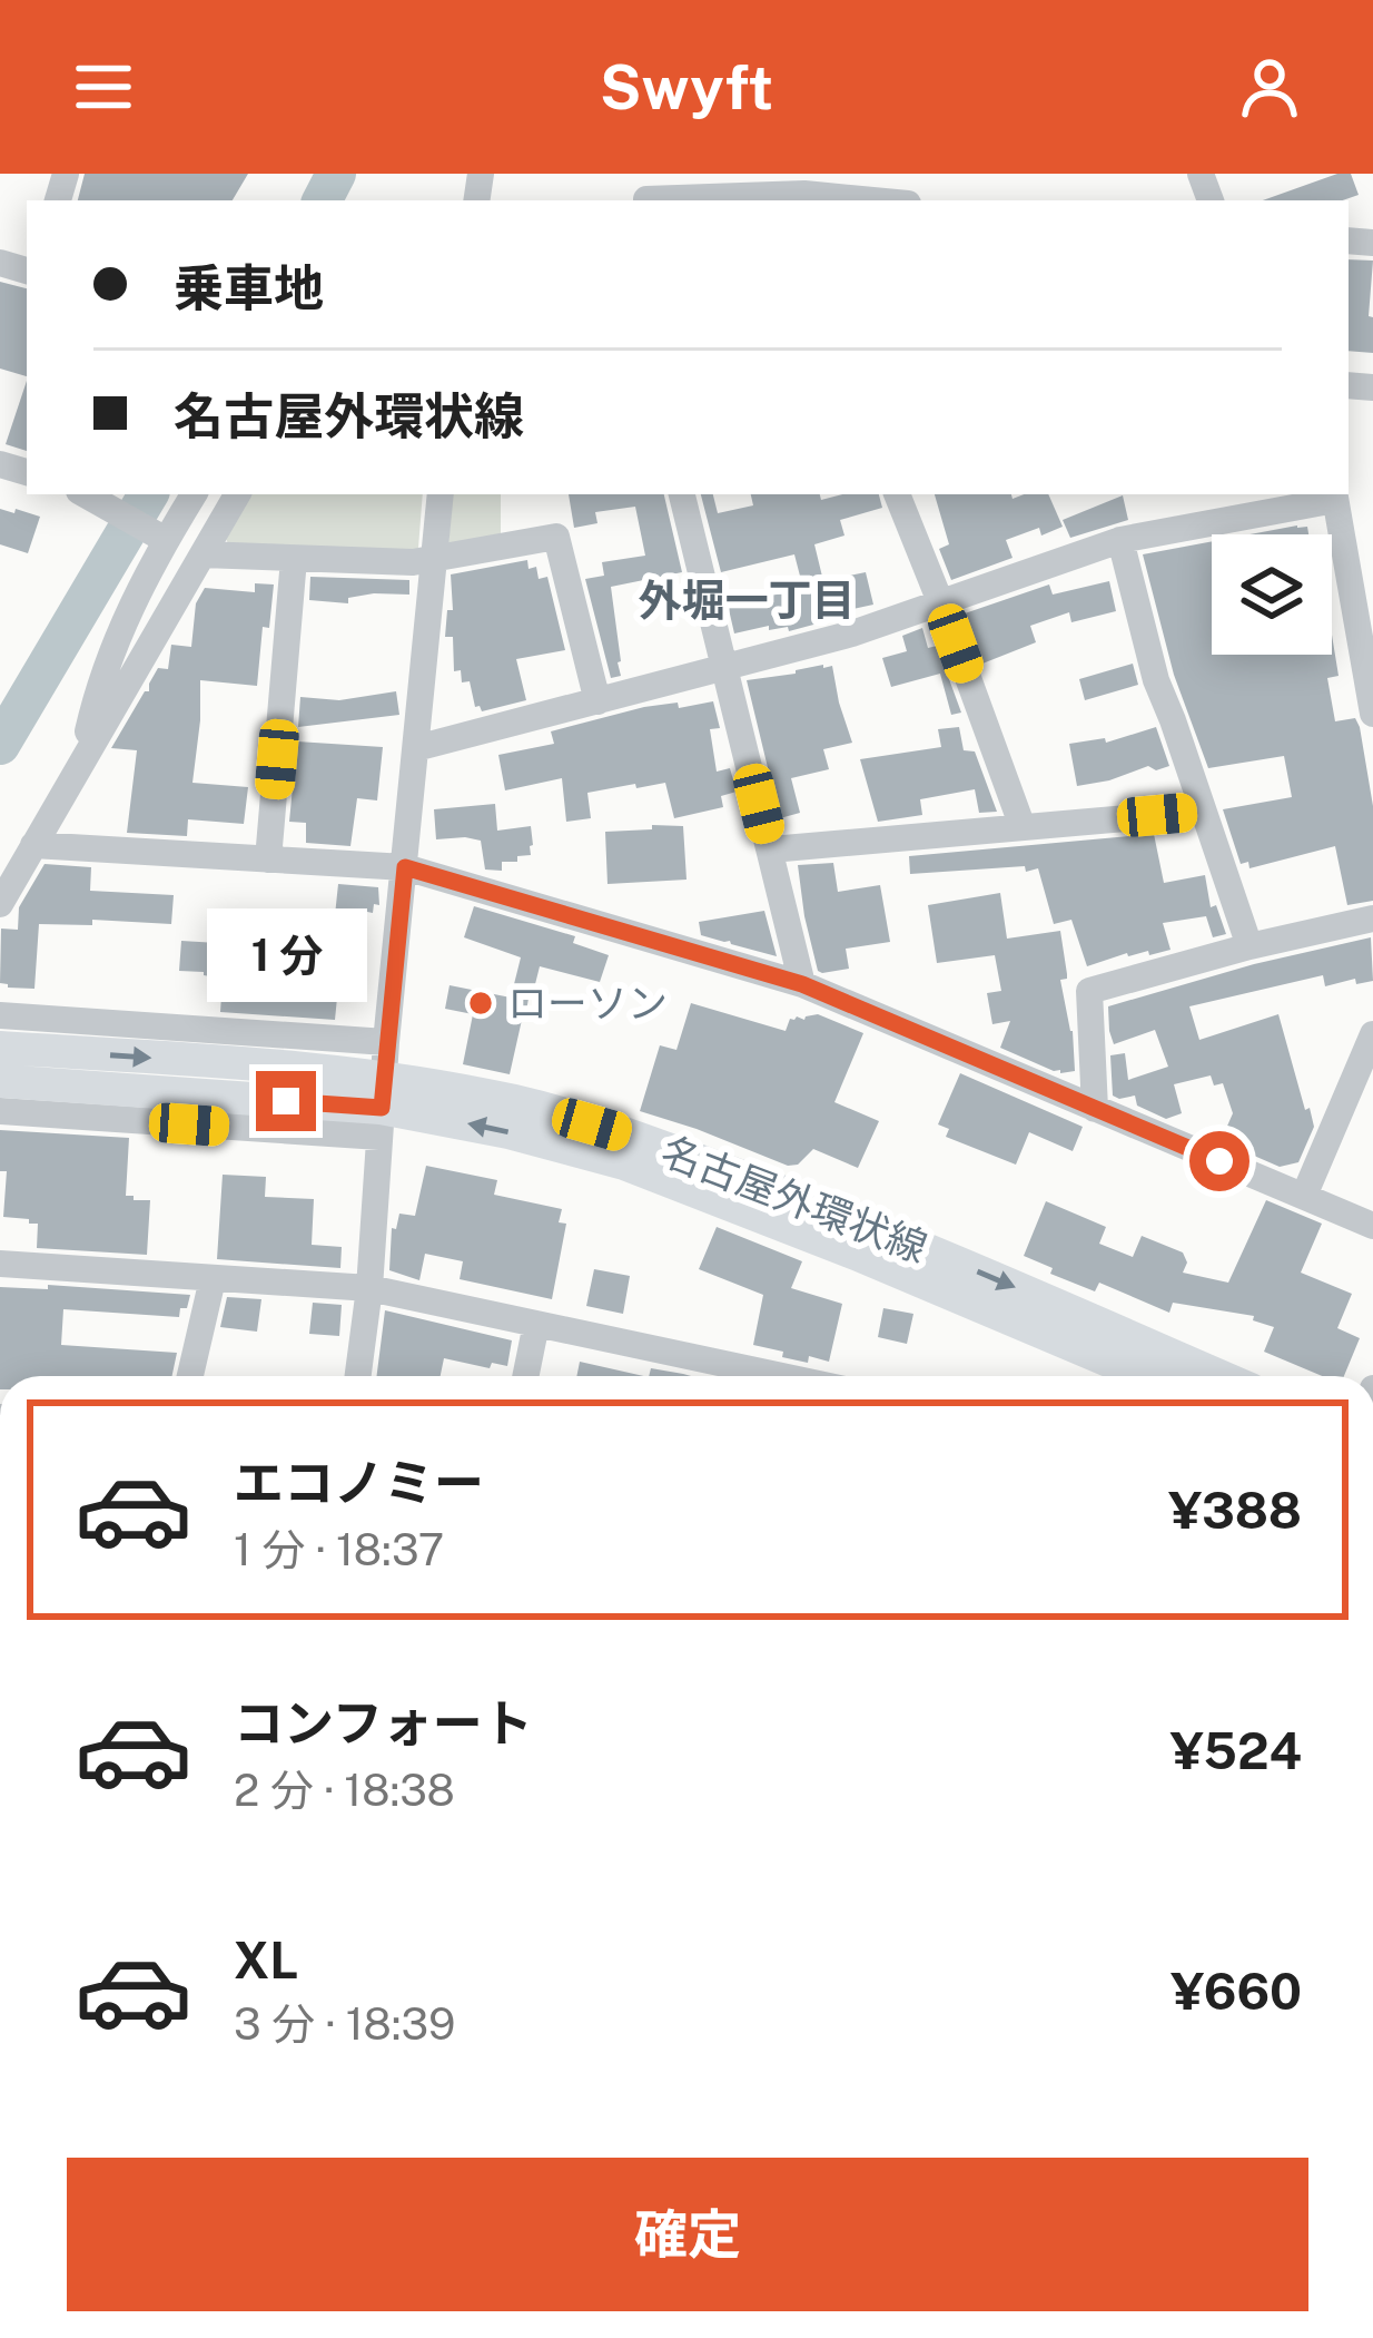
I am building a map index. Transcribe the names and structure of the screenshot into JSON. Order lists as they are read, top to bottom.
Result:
{
  "streets": {
    "main road": ["名古屋外環状線"]
  },
  "districts": ["外堀一丁目"],
  "places": ["ローソン"],
  "page": {
    "header": "Swyft",
    "banner": ["乗車地", "名古屋外環状線"],
    "bubble": "1 分",
    "list": [
      {
        "name": "エコノミー",
        "note": "1 分 · 18:37",
        "value": "¥388"
      },
      {
        "name": "コンフォート",
        "note": "2 分 · 18:38",
        "value": "¥524"
      },
      {
        "name": "XL",
        "note": "3 分 · 18:39",
        "value": "¥660"
      }
    ],
    "buttons": "確定"
  }
}
